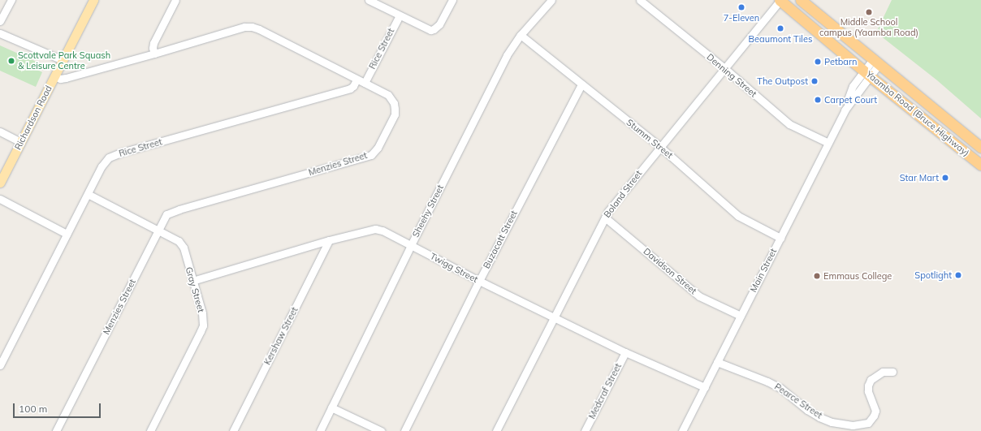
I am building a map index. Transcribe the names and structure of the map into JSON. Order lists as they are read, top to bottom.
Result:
{
  "streets": {
    "highway": ["Yaamba Road (Bruce Highway)"],
    "main road": ["Richardson Road"],
    "street": [
      "Rice Street",
      "Denning Street",
      "Stumm Street",
      "Menzies Street",
      "Boland Street",
      "Sheehy Street",
      "Buzacott Street",
      "Twigg Street",
      "Main Street",
      "Davidson Street",
      "Gray Street",
      "Kershaw Street",
      "Medcraf Street",
      "Pearce Street"
    ]
  },
  "crossings": [
    ["Rice Street", "Menzies Street"],
    ["Rice Street", "Gray Street"],
    ["Denning Street", "Boland Street"],
    ["Denning Street", "Main Street"],
    ["Yaamba Road (Bruce Highway)", "Boland Street"],
    ["Yaamba Road (Bruce Highway)", "Main Street"],
    ["Richardson Road", "Menzies Street"],
    ["Stumm Street", "Boland Street"],
    ["Stumm Street", "Sheehy Street"],
    ["Stumm Street", "Buzacott Street"],
    ["Stumm Street", "Main Street"],
    ["Menzies Street", "Gray Street"],
    ["Boland Street", "Twigg Street"],
    ["Boland Street", "Davidson Street"],
    ["Sheehy Street", "Twigg Street"],
    ["Buzacott Street", "Twigg Street"],
    ["Twigg Street", "Main Street"],
    ["Twigg Street", "Gray Street"],
    ["Twigg Street", "Kershaw Street"],
    ["Twigg Street", "Medcraf Street"],
    ["Main Street", "Davidson Street"],
    ["Main Street", "Pearce Street"]
  ],
  "places": [
    "7-Eleven",
    "Middle School campus (Yaamba Road)",
    "Beaumont Tiles",
    "Scottvale Park Squash & Leisure Centre",
    "Petbarn",
    "The Outpost",
    "Carpet Court",
    "Star Mart",
    "Spotlight",
    "Emmaus College"
  ],
  "scale_bar": "100 m"
}
